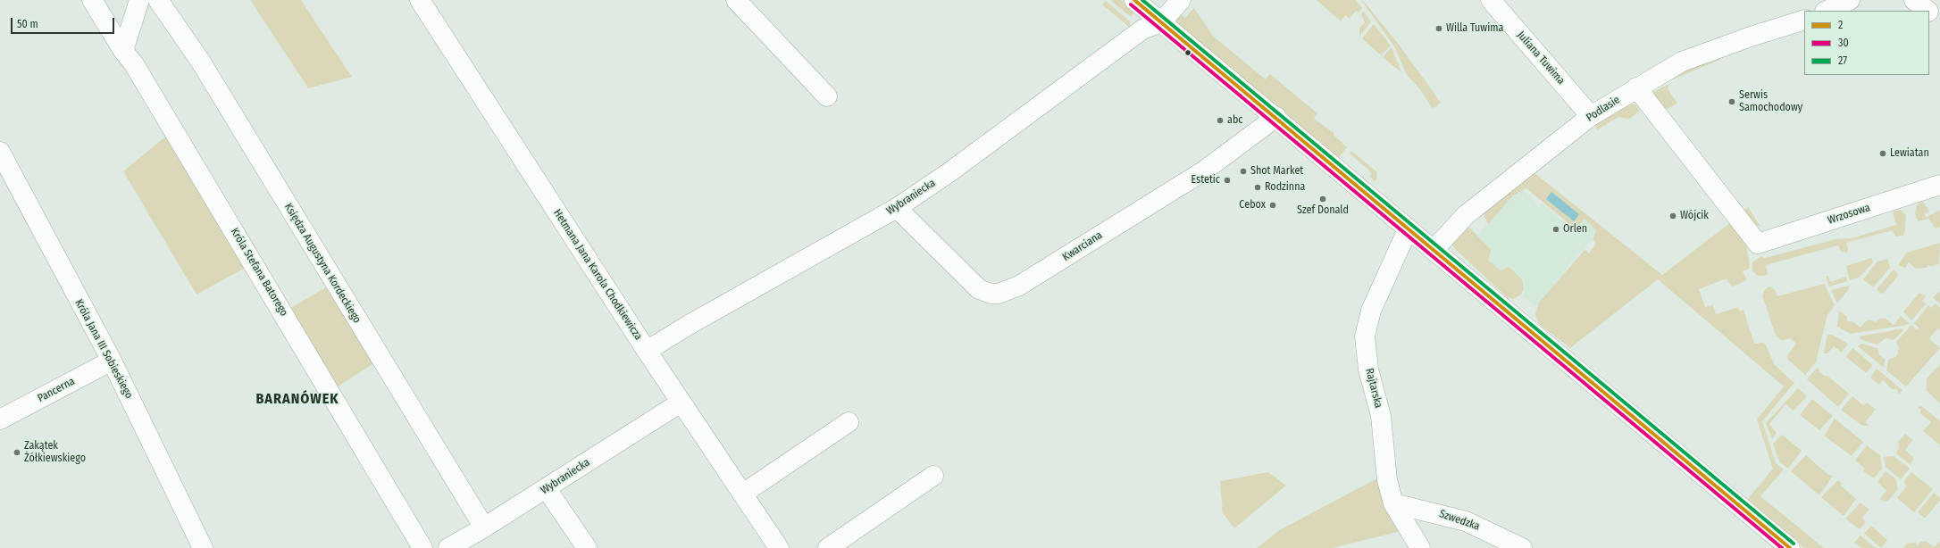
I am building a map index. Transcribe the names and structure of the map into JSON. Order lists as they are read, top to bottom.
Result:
{
  "streets": {
    "street": [
      "Juliana Tuwima",
      "Podlasie",
      "Wybraniecka",
      "Wrzosowa",
      "Kwarciana",
      "Księdza Augustyna Kordeckiego",
      "Króla Stefana Batorego",
      "Hetmana Jana Karola Chodkiewicza",
      "Króla Jana III Sobieskiego",
      "Rajtarska",
      "Pancerna",
      "Szwedzka"
    ]
  },
  "crossings": [
    ["Juliana Tuwima", "Podlasie"],
    ["Podlasie", "Wrzosowa"],
    ["Wybraniecka", "Kwarciana"],
    ["Wybraniecka", "Księdza Augustyna Kordeckiego"],
    ["Wybraniecka", "Hetmana Jana Karola Chodkiewicza"],
    ["Króla Jana III Sobieskiego", "Pancerna"],
    ["Rajtarska", "Szwedzka"]
  ],
  "districts": ["BARANÓWEK"],
  "places": [
    "Willa Tuwima",
    "Serwis Samochodowy",
    "abc",
    "Lewiatan",
    "Shot Market",
    "Estetic",
    "Rodzinna",
    "Szef Donald",
    "Cebox",
    "Wójcik",
    "Orlen",
    "Zakątek Żółkiewskiego"
  ],
  "lines": ["transit line 2", "transit line 27", "transit line 30"],
  "legend": ["2", "30", "27"],
  "scale_bar": "50 m"
}
